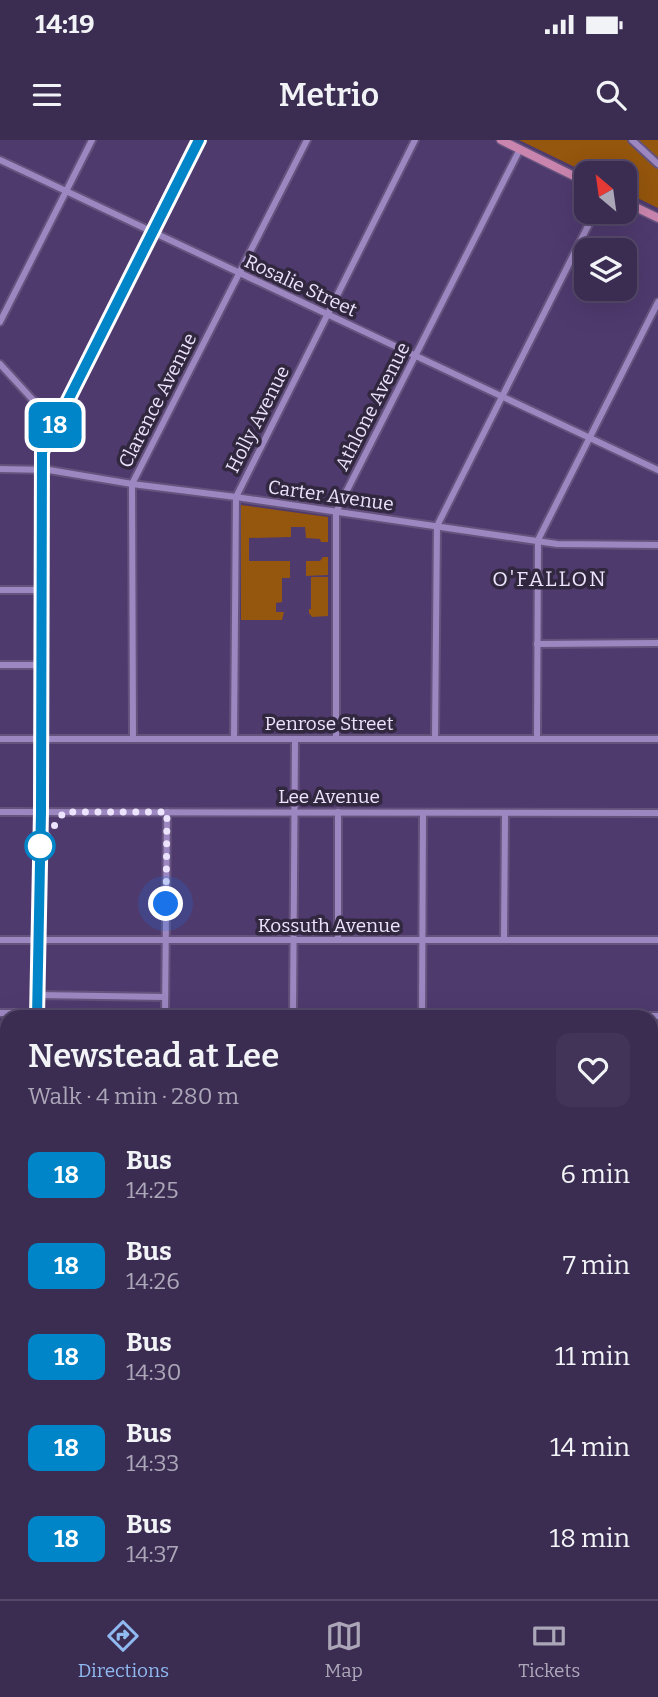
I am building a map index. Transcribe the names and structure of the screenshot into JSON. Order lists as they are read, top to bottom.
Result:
{
  "streets": {
    "street": [
      "Rosalie Street",
      "Clarence Avenue",
      "Athlone Avenue",
      "Holly Avenue",
      "Carter Avenue",
      "Penrose Street",
      "Lee Avenue",
      "Kossuth Avenue"
    ]
  },
  "crossings": [
    ["Rosalie Street", "Clarence Avenue"],
    ["Rosalie Street", "Athlone Avenue"],
    ["Rosalie Street", "Holly Avenue"],
    ["Clarence Avenue", "Carter Avenue"],
    ["Clarence Avenue", "Penrose Street"],
    ["Athlone Avenue", "Carter Avenue"],
    ["Athlone Avenue", "Penrose Street"],
    ["Holly Avenue", "Carter Avenue"],
    ["Holly Avenue", "Penrose Street"]
  ],
  "districts": ["O'FALLON"],
  "lines": ["bus line 18"],
  "north": "top left",
  "page": {
    "status": "14:19",
    "header": "Metrio",
    "on_map": "18",
    "heading": ["Newstead at Lee", "Walk · 4 min · 280 m"],
    "list": [
      {
        "mark": "18",
        "name": "Bus",
        "note": "14:25",
        "value": "6 min"
      },
      {
        "mark": "18",
        "name": "Bus",
        "note": "14:26",
        "value": "7 min"
      },
      {
        "mark": "18",
        "name": "Bus",
        "note": "14:30",
        "value": "11 min"
      },
      {
        "mark": "18",
        "name": "Bus",
        "note": "14:33",
        "value": "14 min"
      },
      {
        "mark": "18",
        "name": "Bus",
        "note": "14:37",
        "value": "18 min"
      }
    ],
    "tabs": ["Directions", "Map", "Tickets"]
  }
}
